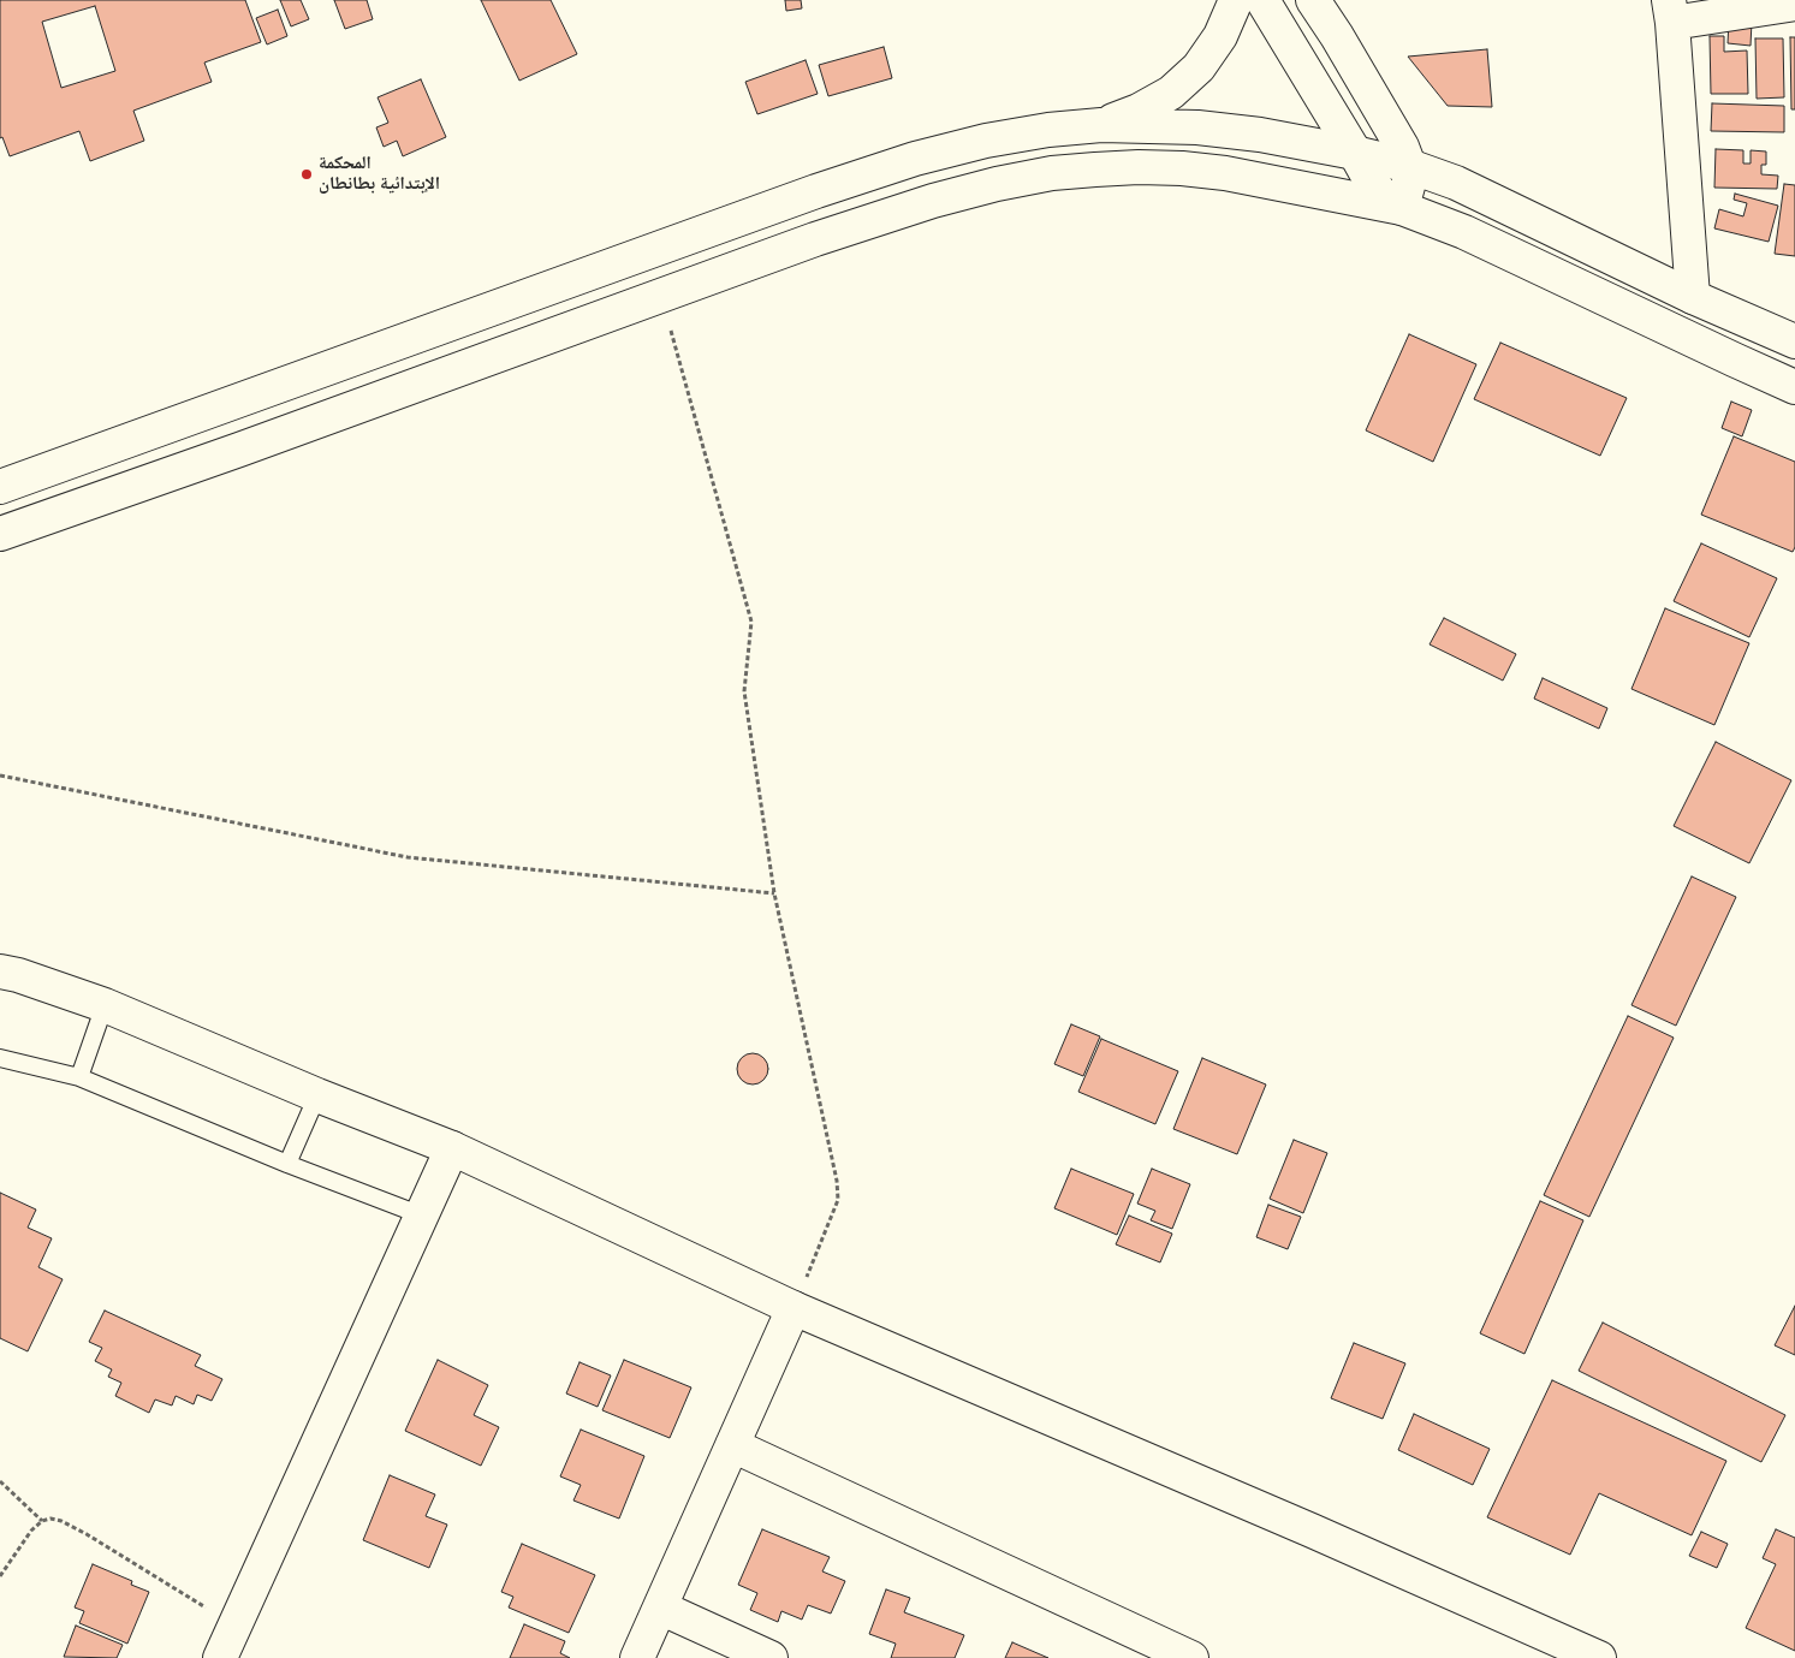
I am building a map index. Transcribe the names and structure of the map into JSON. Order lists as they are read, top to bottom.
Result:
{
  "places": ["المحكمة الإبتدائية بطانطان"]
}
